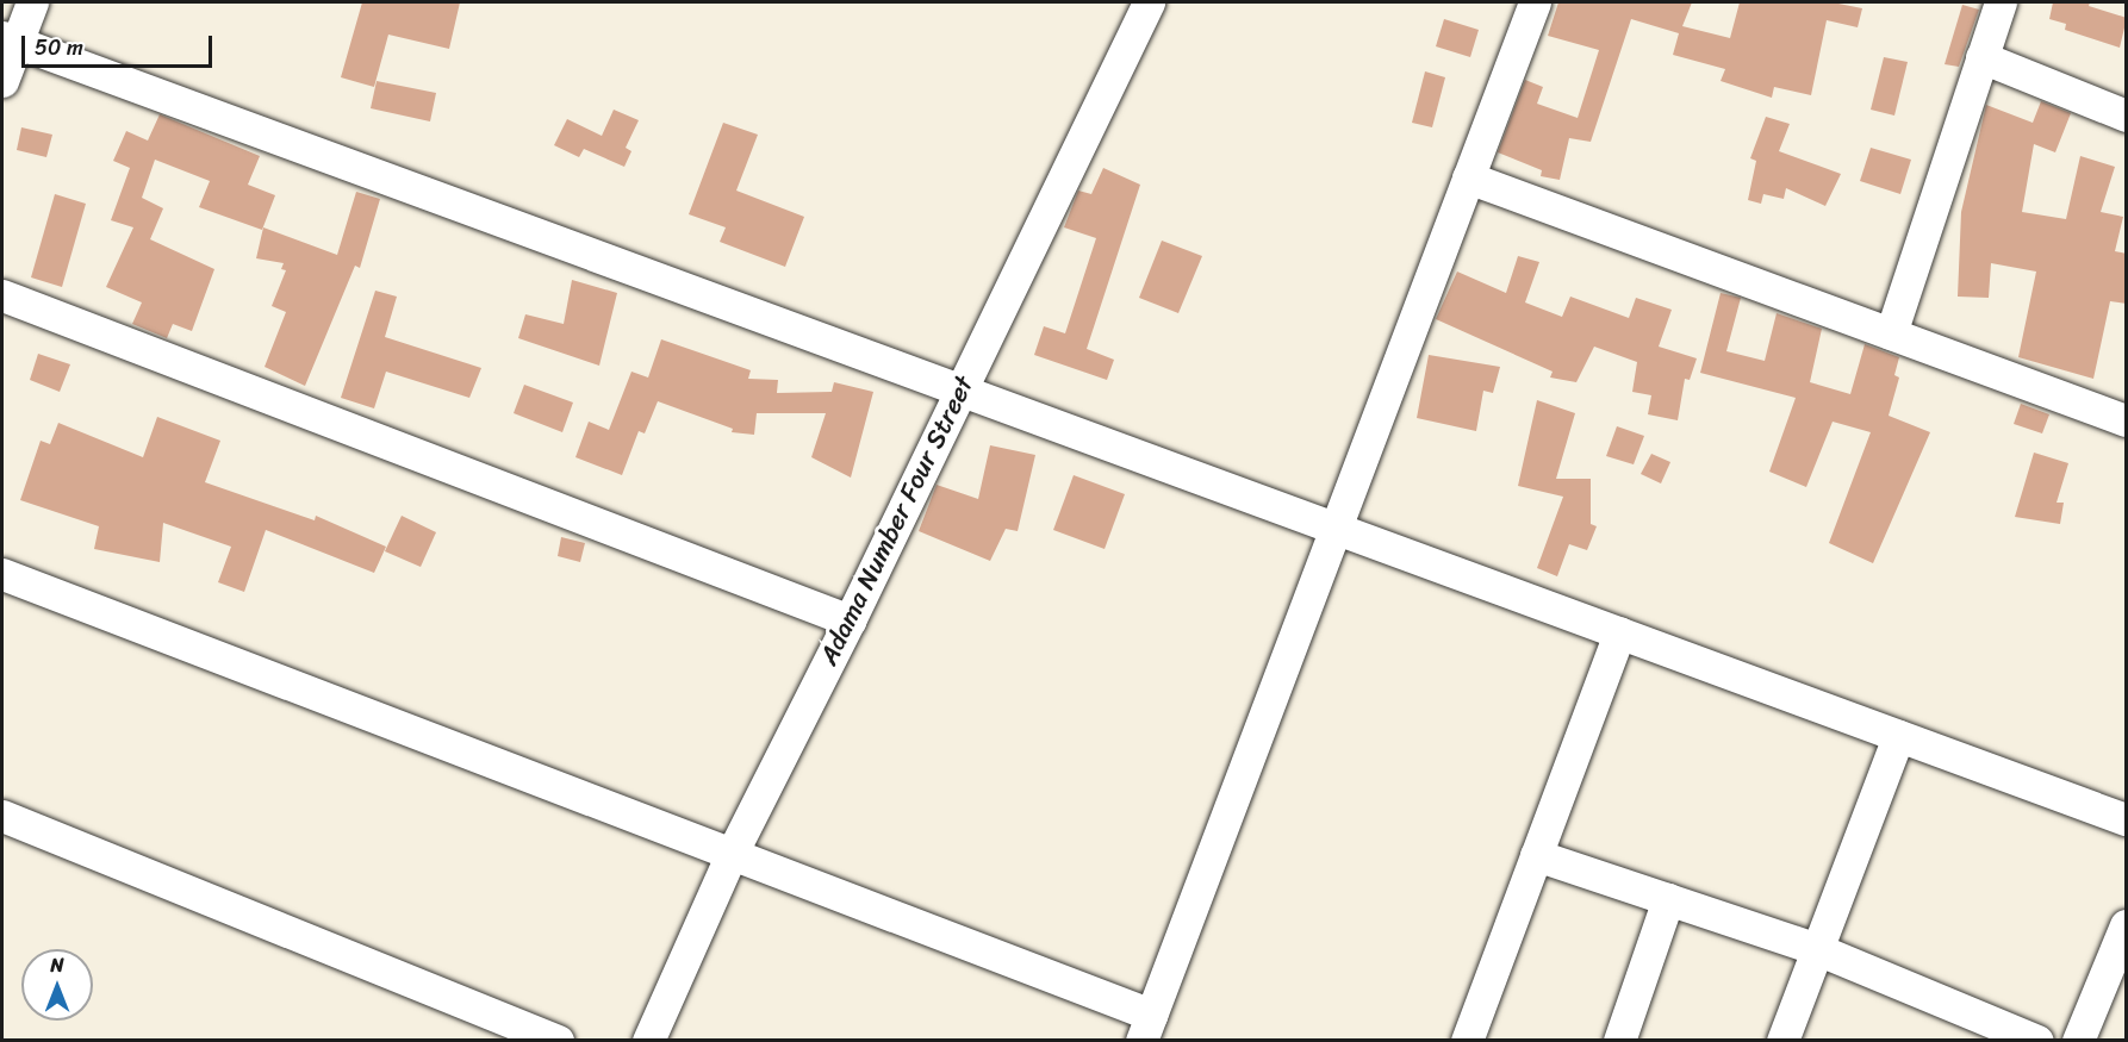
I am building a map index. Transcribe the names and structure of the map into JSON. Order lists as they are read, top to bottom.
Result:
{
  "streets": {
    "street": ["Adama Number Four Street"]
  },
  "scale_bar": "50 m",
  "north": "top"
}
